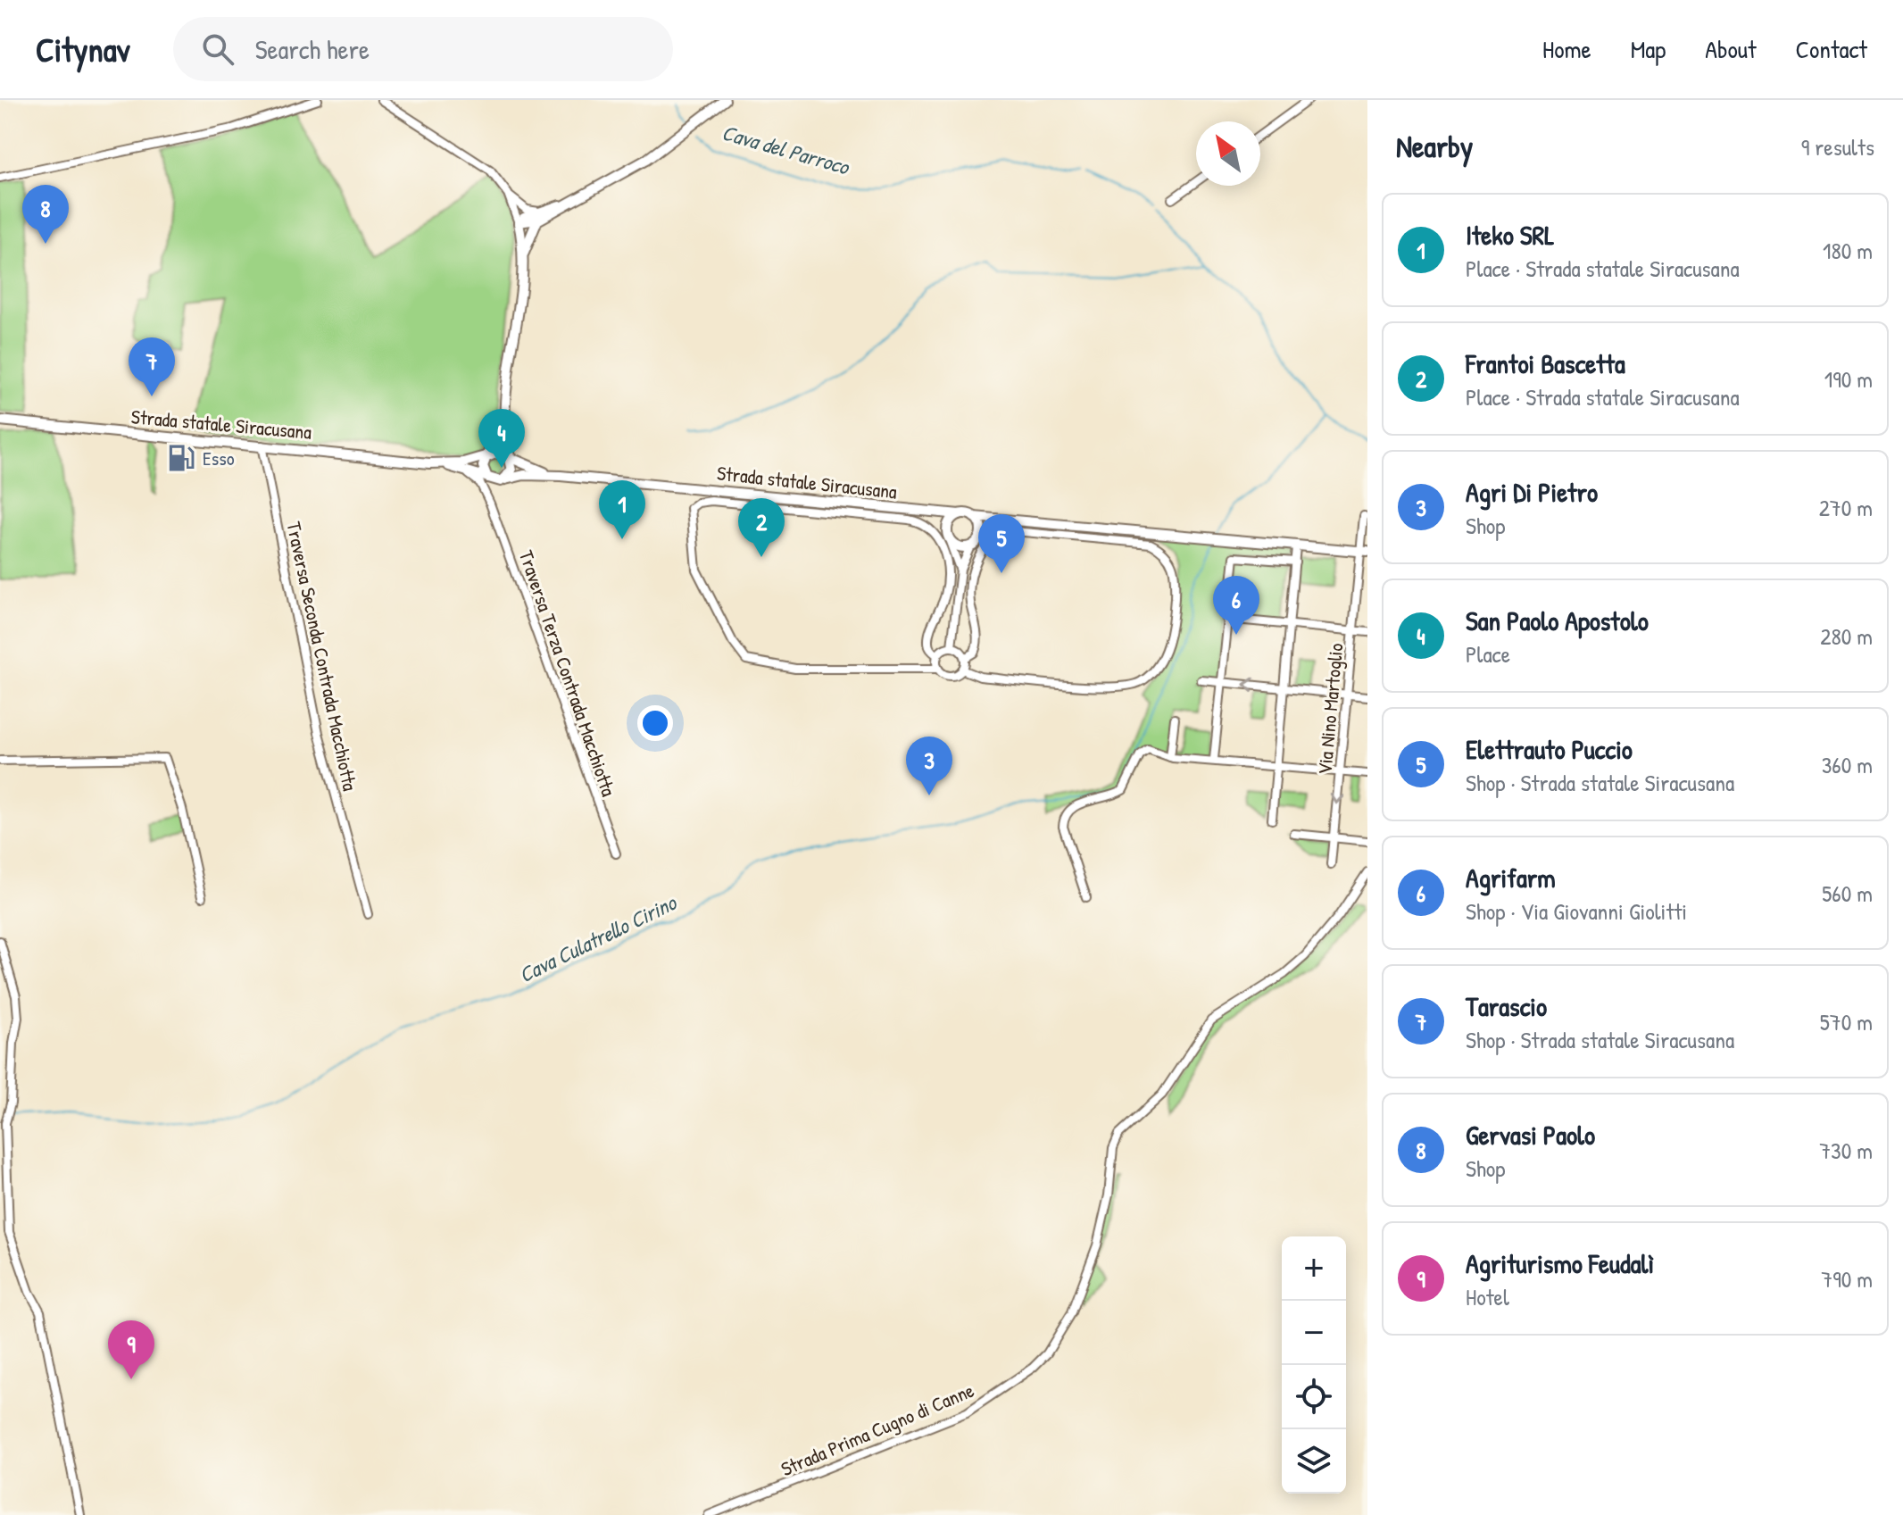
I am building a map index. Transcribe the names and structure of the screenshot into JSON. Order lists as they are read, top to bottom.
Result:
{
  "streets": {
    "main road": ["Strada statale Siracusana"],
    "street": [
      "Traversa Seconda Contrada Macchiotta",
      "Traversa Terza Contrada Macchiotta",
      "Via Nino Martoglio",
      "Strada Prima Cugno di Canne"
    ]
  },
  "crossings": [
    ["Strada statale Siracusana", "Traversa Seconda Contrada Macchiotta"]
  ],
  "water": ["Cava del Parroco", "Cava Culatrello Cirino"],
  "places": {
    "fuel station": ["Esso"]
  },
  "north": "top left",
  "page": {
    "header": "Citynav",
    "search": "Search here",
    "nav": [
      "Home",
      "Map",
      "About",
      "Contact"
    ],
    "heading": ["Nearby", "9 results"],
    "pins": [
      "8",
      "7",
      "4",
      "1",
      "2",
      "5",
      "6",
      "3",
      "9"
    ],
    "list": [
      {
        "mark": "1",
        "name": "Iteko SRL",
        "note": "Place · Strada statale Siracusana",
        "value": "180 m"
      },
      {
        "mark": "2",
        "name": "Frantoi Bascetta",
        "note": "Place · Strada statale Siracusana",
        "value": "190 m"
      },
      {
        "mark": "3",
        "name": "Agri Di Pietro",
        "note": "Shop",
        "value": "270 m"
      },
      {
        "mark": "4",
        "name": "San Paolo Apostolo",
        "note": "Place",
        "value": "280 m"
      },
      {
        "mark": "5",
        "name": "Elettrauto Puccio",
        "note": "Shop · Strada statale Siracusana",
        "value": "360 m"
      },
      {
        "mark": "6",
        "name": "Agrifarm",
        "note": "Shop · Via Giovanni Giolitti",
        "value": "560 m"
      },
      {
        "mark": "7",
        "name": "Tarascio",
        "note": "Shop · Strada statale Siracusana",
        "value": "570 m"
      },
      {
        "mark": "8",
        "name": "Gervasi Paolo",
        "note": "Shop",
        "value": "730 m"
      },
      {
        "mark": "9",
        "name": "Agriturismo Feudalì",
        "note": "Hotel",
        "value": "790 m"
      }
    ],
    "map_buttons": ["+", "−"]
  }
}
